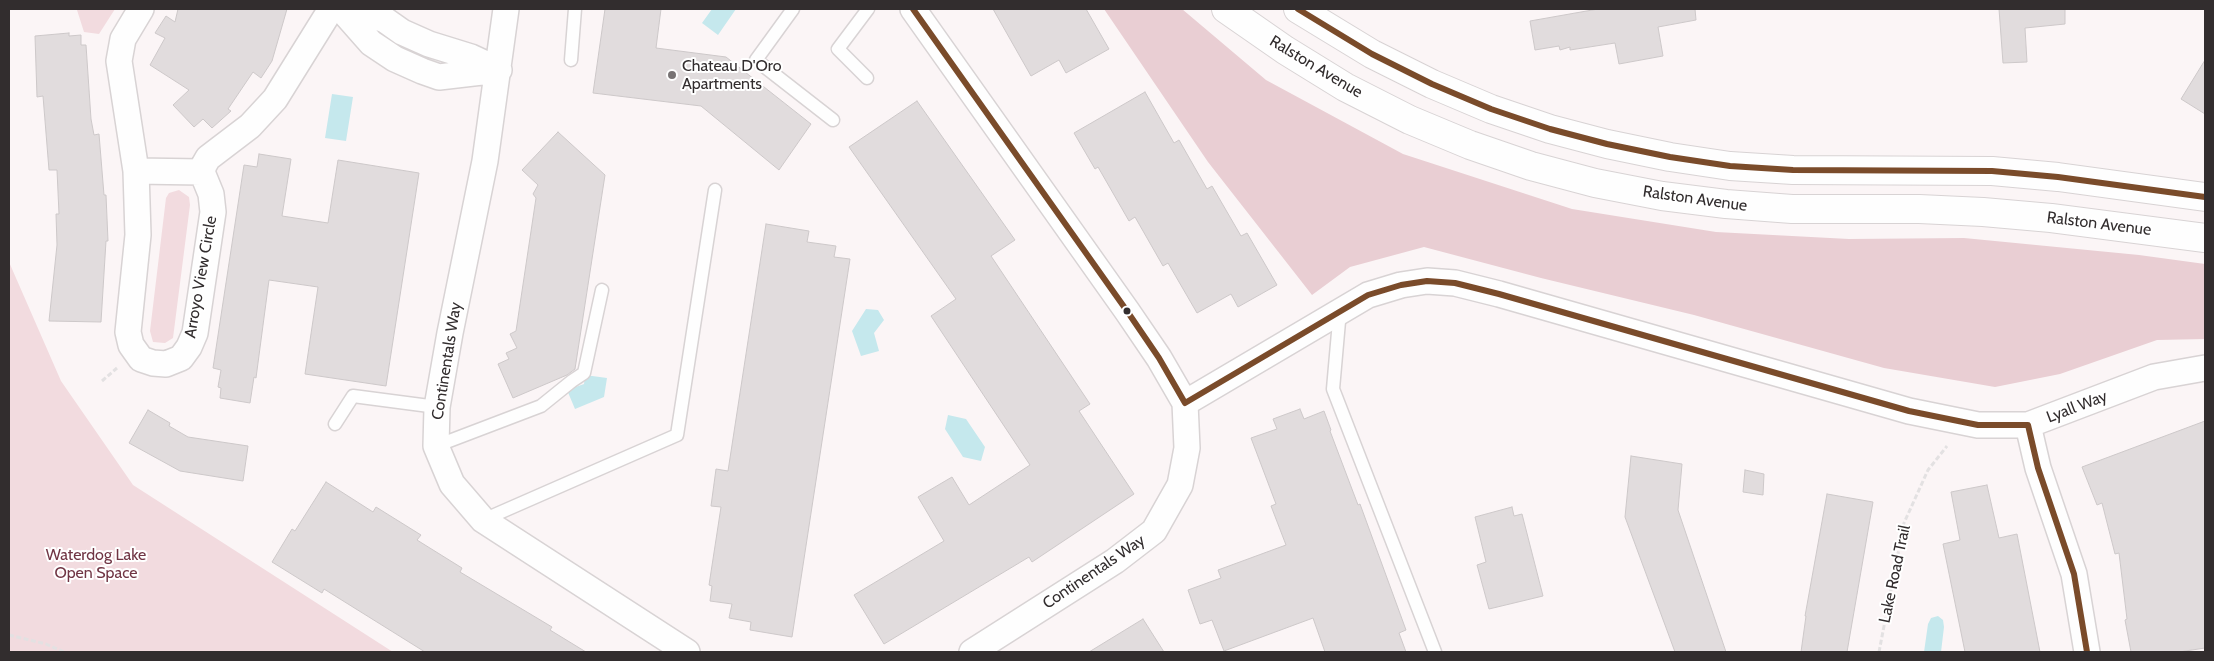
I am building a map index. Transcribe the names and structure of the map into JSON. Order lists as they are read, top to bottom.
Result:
{
  "streets": {
    "main road": ["Ralston Avenue"],
    "street": ["Arroyo View Circle", "Continentals Way", "Lyall Way"],
    "path": ["Lake Road Trail"]
  },
  "crossings": [
    ["Continentals Way", "Lyall Way"]
  ],
  "parks": ["Waterdog Lake Open Space"],
  "places": ["Chateau D'Oro Apartments"]
}
